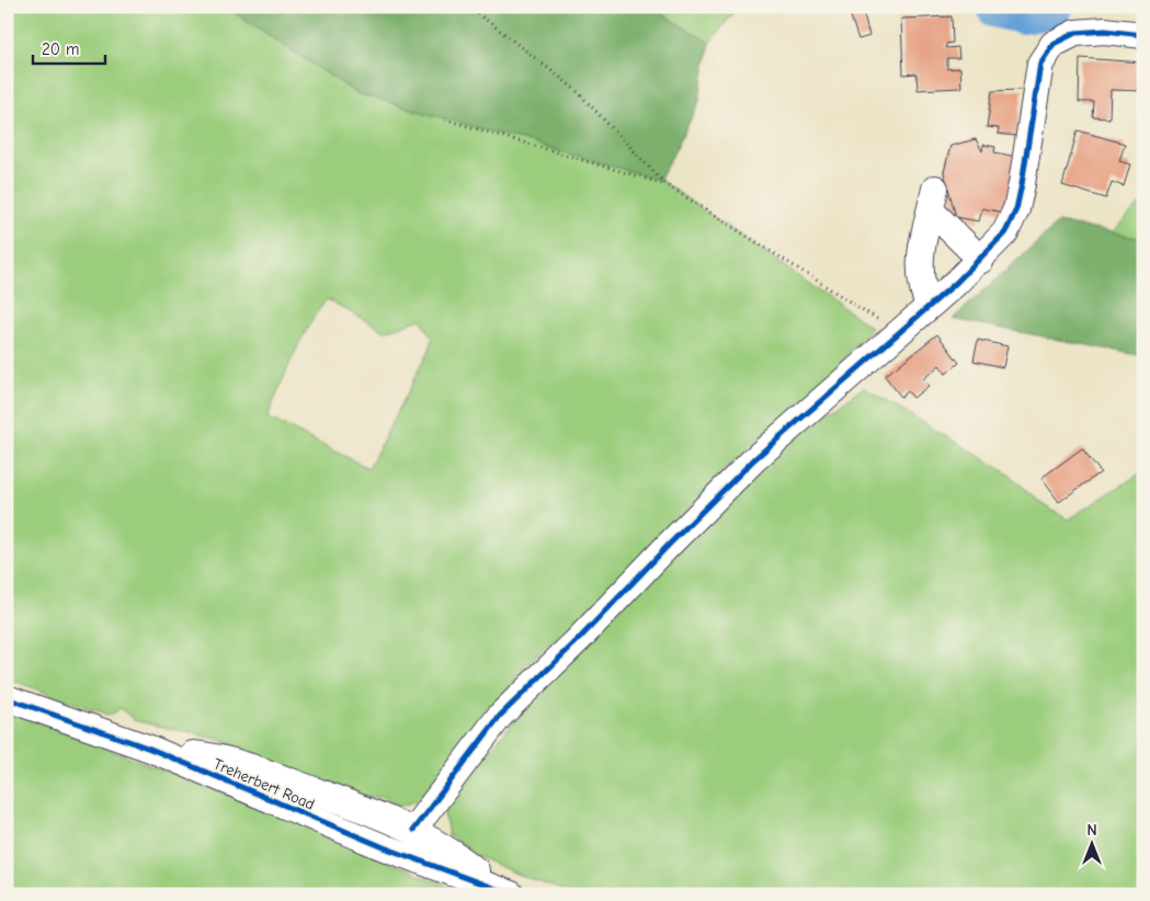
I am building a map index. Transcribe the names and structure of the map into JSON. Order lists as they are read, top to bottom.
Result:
{
  "streets": {
    "street": ["Treherbert Road"]
  },
  "scale_bar": "20 m",
  "north": "top"
}
